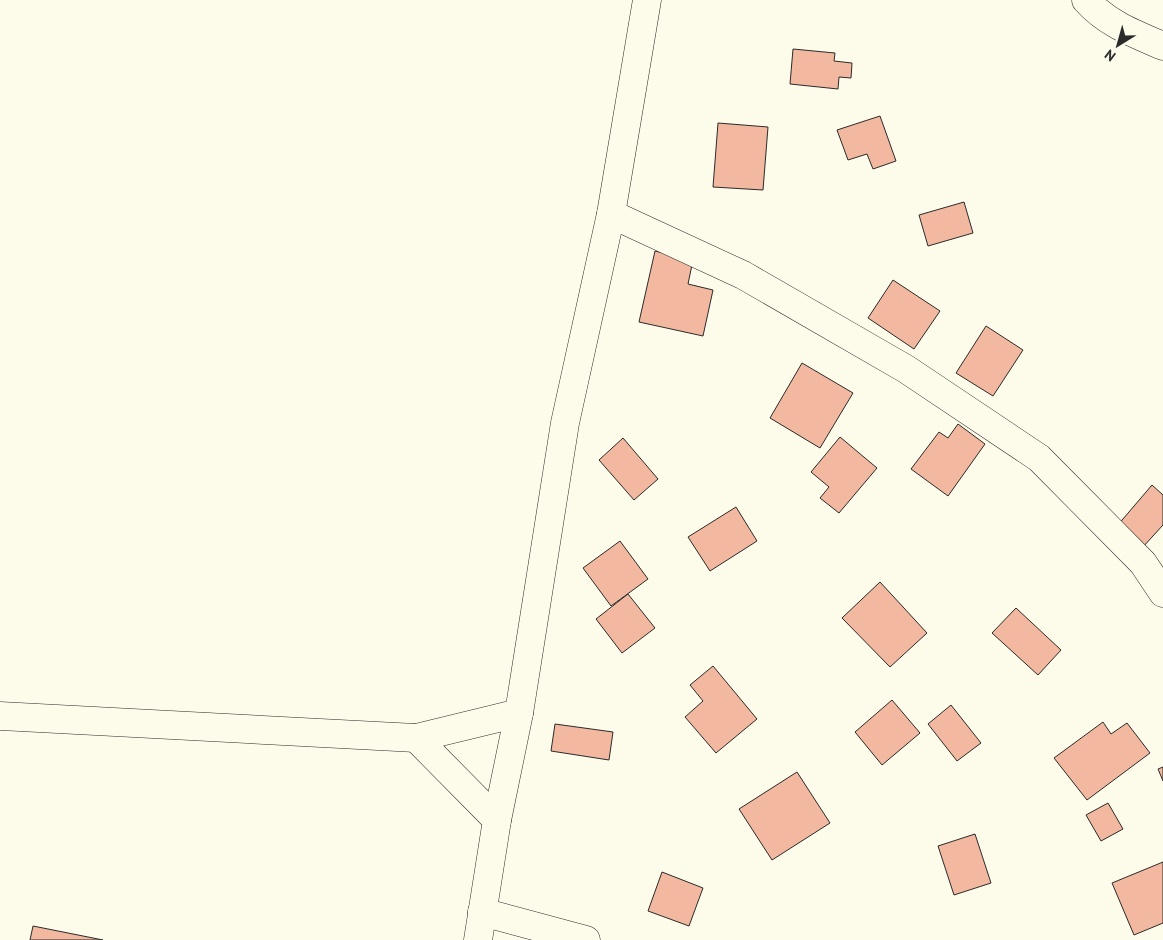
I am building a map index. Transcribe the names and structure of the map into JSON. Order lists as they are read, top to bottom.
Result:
{
  "north": "bottom left"
}
